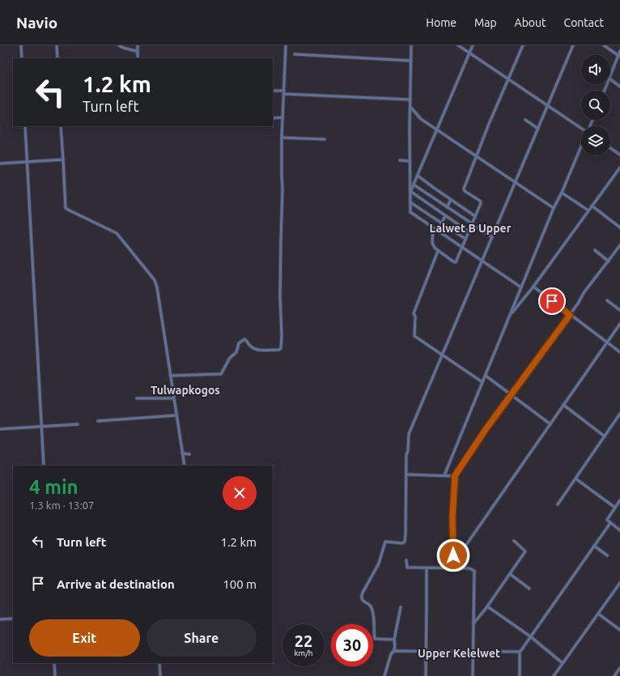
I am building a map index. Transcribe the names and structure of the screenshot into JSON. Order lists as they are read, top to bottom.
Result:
{
  "districts": ["Lalwet B Upper", "Tulwapkogos", "Upper Kelelwet"],
  "page": {
    "header": "Navio",
    "nav": [
      "Home",
      "Map",
      "About",
      "Contact"
    ],
    "turn": ["1.2 km", "Turn left"],
    "heading": ["4 min", "1.3 km · 13:07"],
    "list": [
      {
        "name": "Turn left",
        "value": "1.2 km"
      },
      {
        "name": "Arrive at destination",
        "value": "100 m"
      }
    ],
    "buttons": ["Exit", "Share"],
    "speed": "22 km/h",
    "limit": "30"
  }
}
